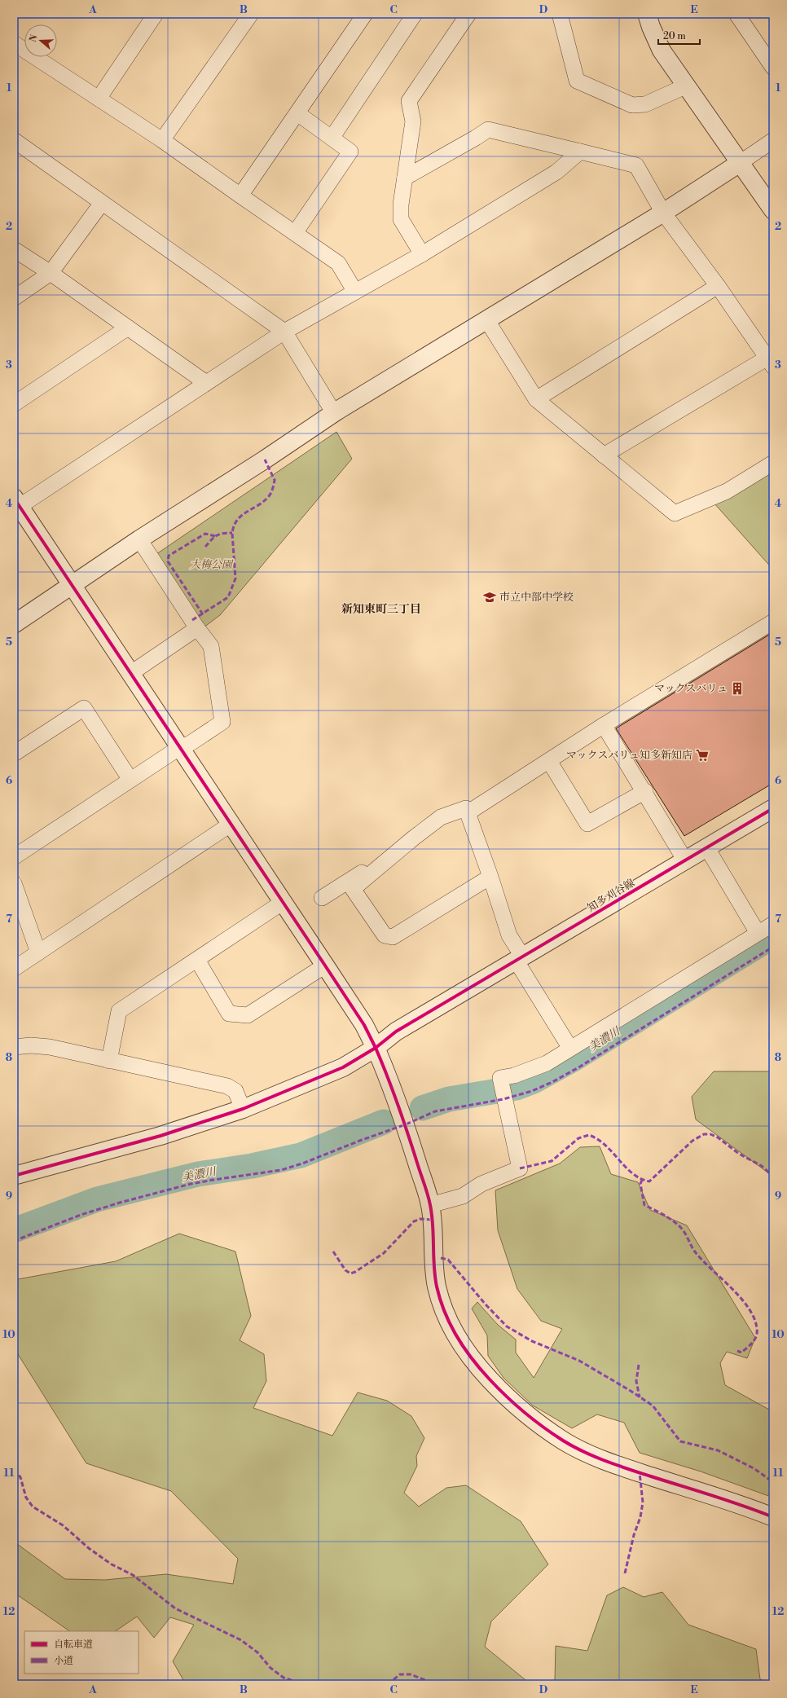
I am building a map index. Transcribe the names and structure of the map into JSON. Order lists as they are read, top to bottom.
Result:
{
  "streets": {
    "street": ["知多刈谷線"]
  },
  "districts": ["新知東町三丁目"],
  "water": ["美濃川"],
  "parks": ["大梅公園"],
  "places": {
    "school or university": ["市立中部中学校"],
    "building": ["マックスバリュ"],
    "supermarket": ["マックスバリュ知多新知店"]
  },
  "legend": ["自転車道", "小道"],
  "scale_bar": "20 m",
  "north": "left",
  "grid": {
    "columns": [
      "A",
      "B",
      "C",
      "D",
      "E"
    ],
    "rows": [
      "1",
      "2",
      "3",
      "4",
      "5",
      "6",
      "7",
      "8",
      "9",
      "10",
      "11",
      "12"
    ]
  }
}
